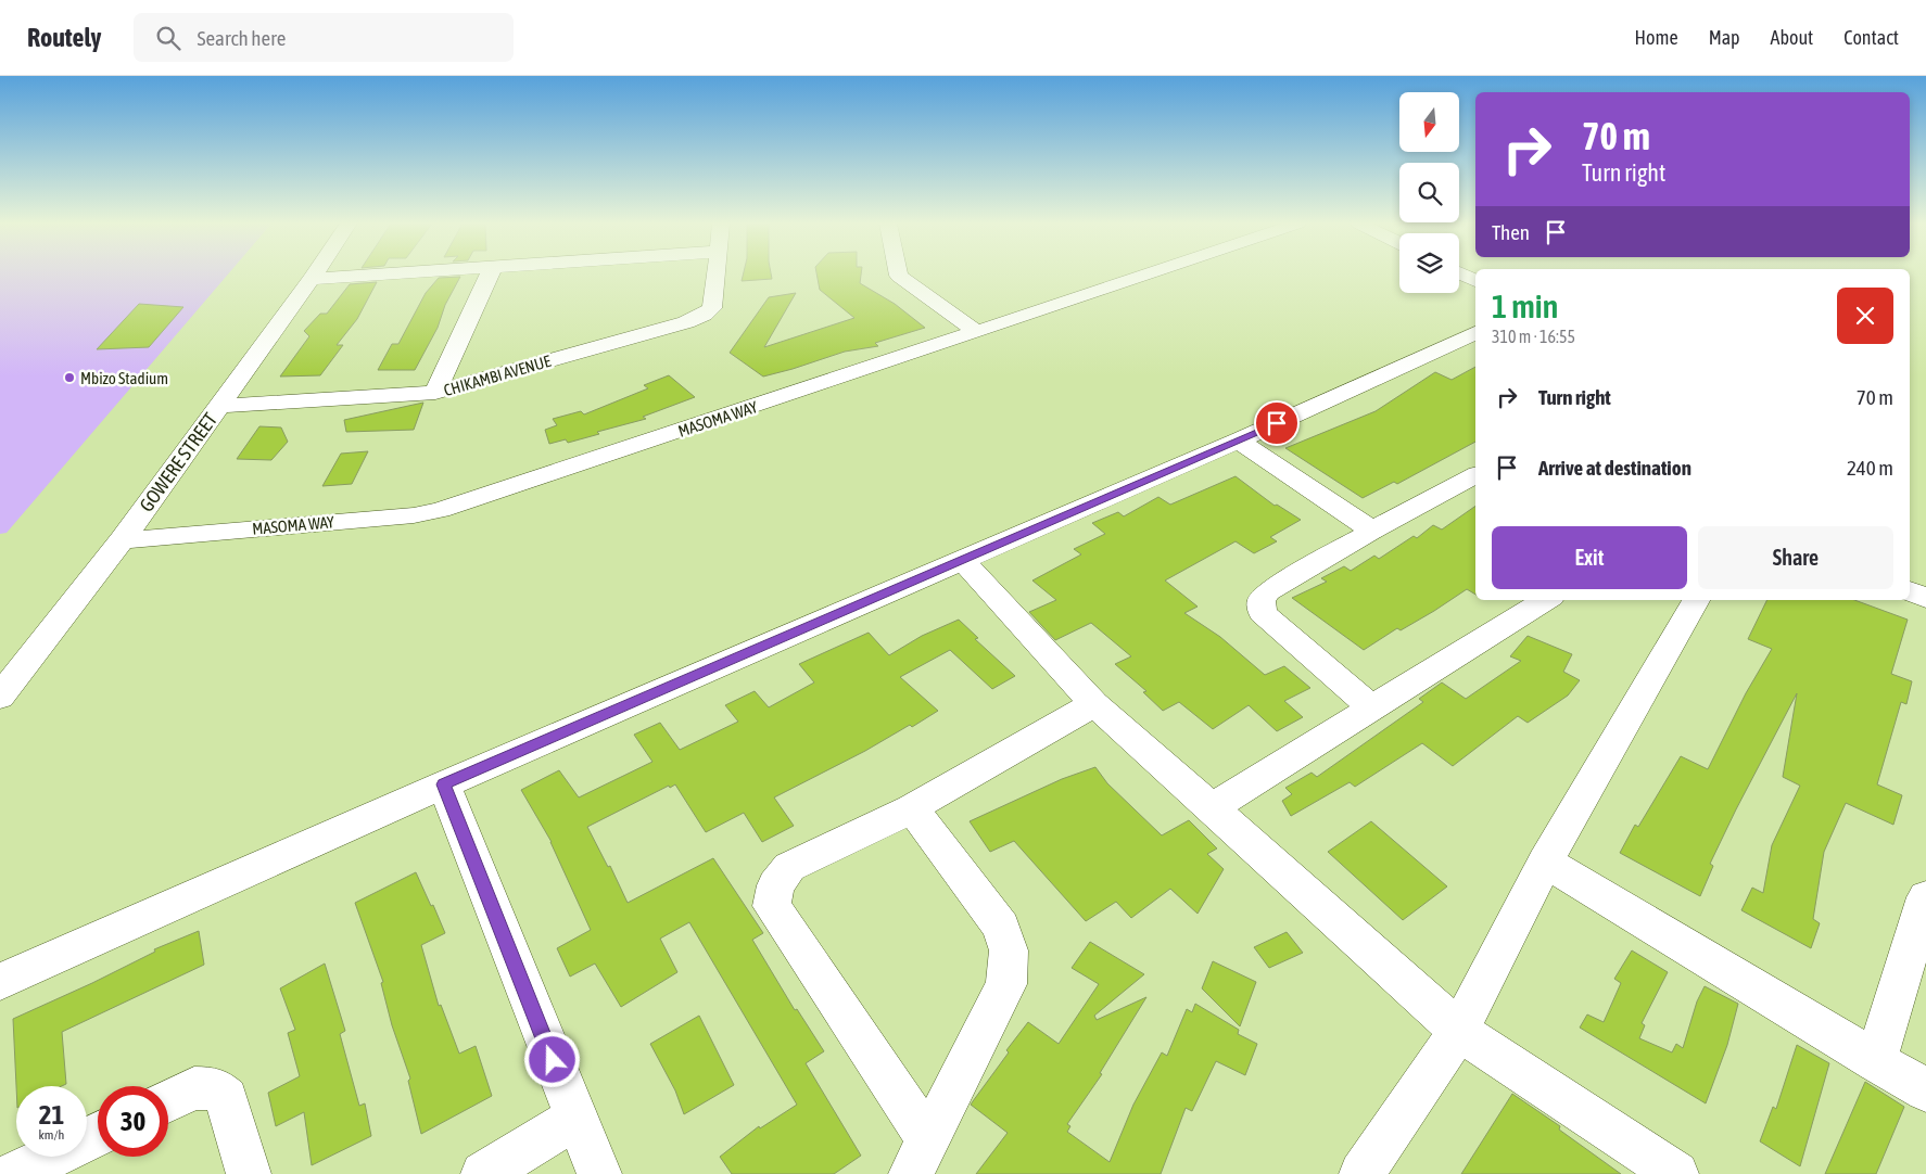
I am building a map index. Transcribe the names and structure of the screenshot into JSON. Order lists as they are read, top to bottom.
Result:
{
  "streets": {
    "street": ["CHIKAMBI AVENUE", "MASOMA WAY", "GOWERE STREET"]
  },
  "crossings": [
    ["CHIKAMBI AVENUE", "GOWERE STREET"],
    ["MASOMA WAY", "GOWERE STREET"]
  ],
  "places": ["Mbizo Stadium"],
  "north": "bottom",
  "page": {
    "header": "Routely",
    "search": "Search here",
    "nav": [
      "Home",
      "Map",
      "About",
      "Contact"
    ],
    "turn": ["70 m", "Turn right"],
    "then": "Then",
    "heading": ["1 min", "310 m · 16:55"],
    "list": [
      {
        "name": "Turn right",
        "value": "70 m"
      },
      {
        "name": "Arrive at destination",
        "value": "240 m"
      }
    ],
    "buttons": ["Exit", "Share"],
    "speed": "21 km/h",
    "limit": "30"
  }
}
